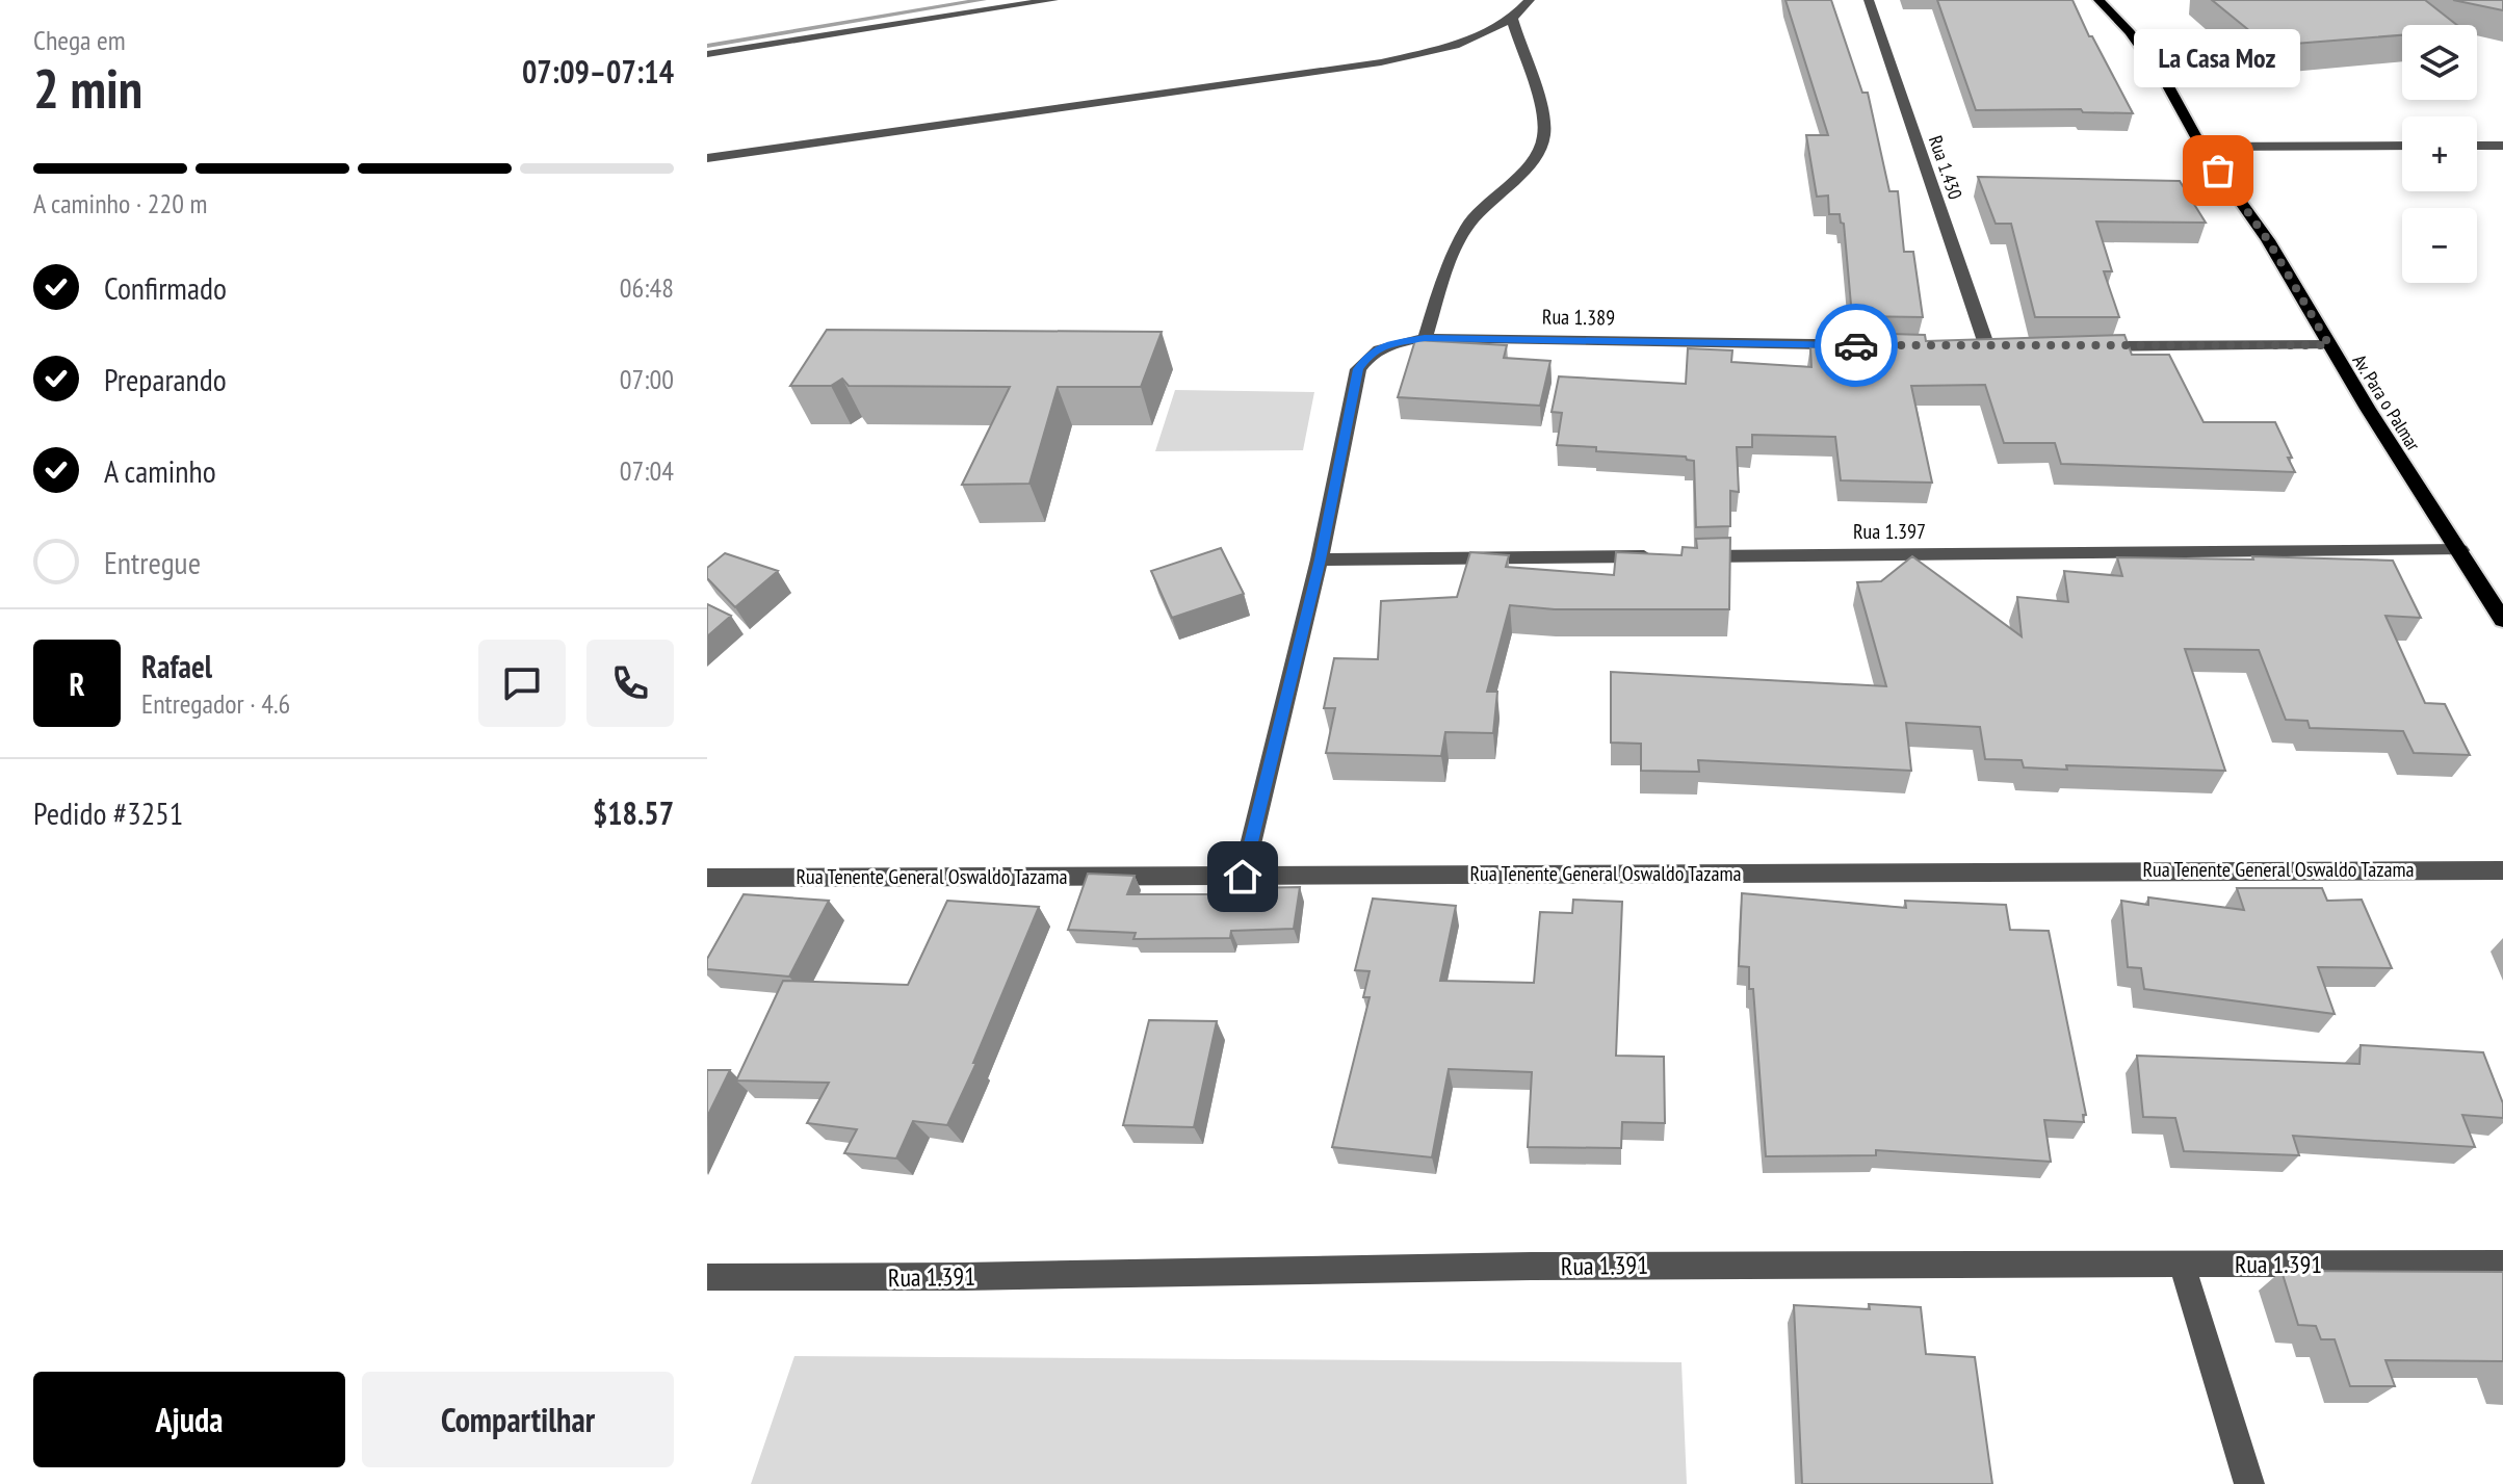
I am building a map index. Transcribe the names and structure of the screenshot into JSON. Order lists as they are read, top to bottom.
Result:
{
  "streets": {
    "main road": ["Av. Para o Palmar"],
    "street": [
      "Rua 1.430",
      "Rua 1.389",
      "Rua 1.397",
      "Rua Tenente General Oswaldo Tazama",
      "Rua 1.391"
    ]
  },
  "crossings": [
    ["Rua 1.389", "Rua 1.397"],
    ["Rua 1.389", "Rua Tenente General Oswaldo Tazama"],
    ["Av. Para o Palmar", "Rua 1.397"]
  ],
  "places": ["La Casa Moz"],
  "page": {
    "heading": ["2 min", "Chega em", "07:09–07:14"],
    "panel": [
      "Rafael",
      "Entregador · 4.6",
      "Pedido #3251",
      "$18.57"
    ],
    "map_buttons": ["+", "−"],
    "bubble": "La Casa Moz",
    "bar": "A caminho · 220 m",
    "list": [
      ["Confirmado", "06:48"],
      ["Preparando", "07:00"],
      ["A caminho", "07:04"],
      "Entregue"
    ],
    "round": "R",
    "buttons": ["Ajuda", "Compartilhar"]
  }
}
